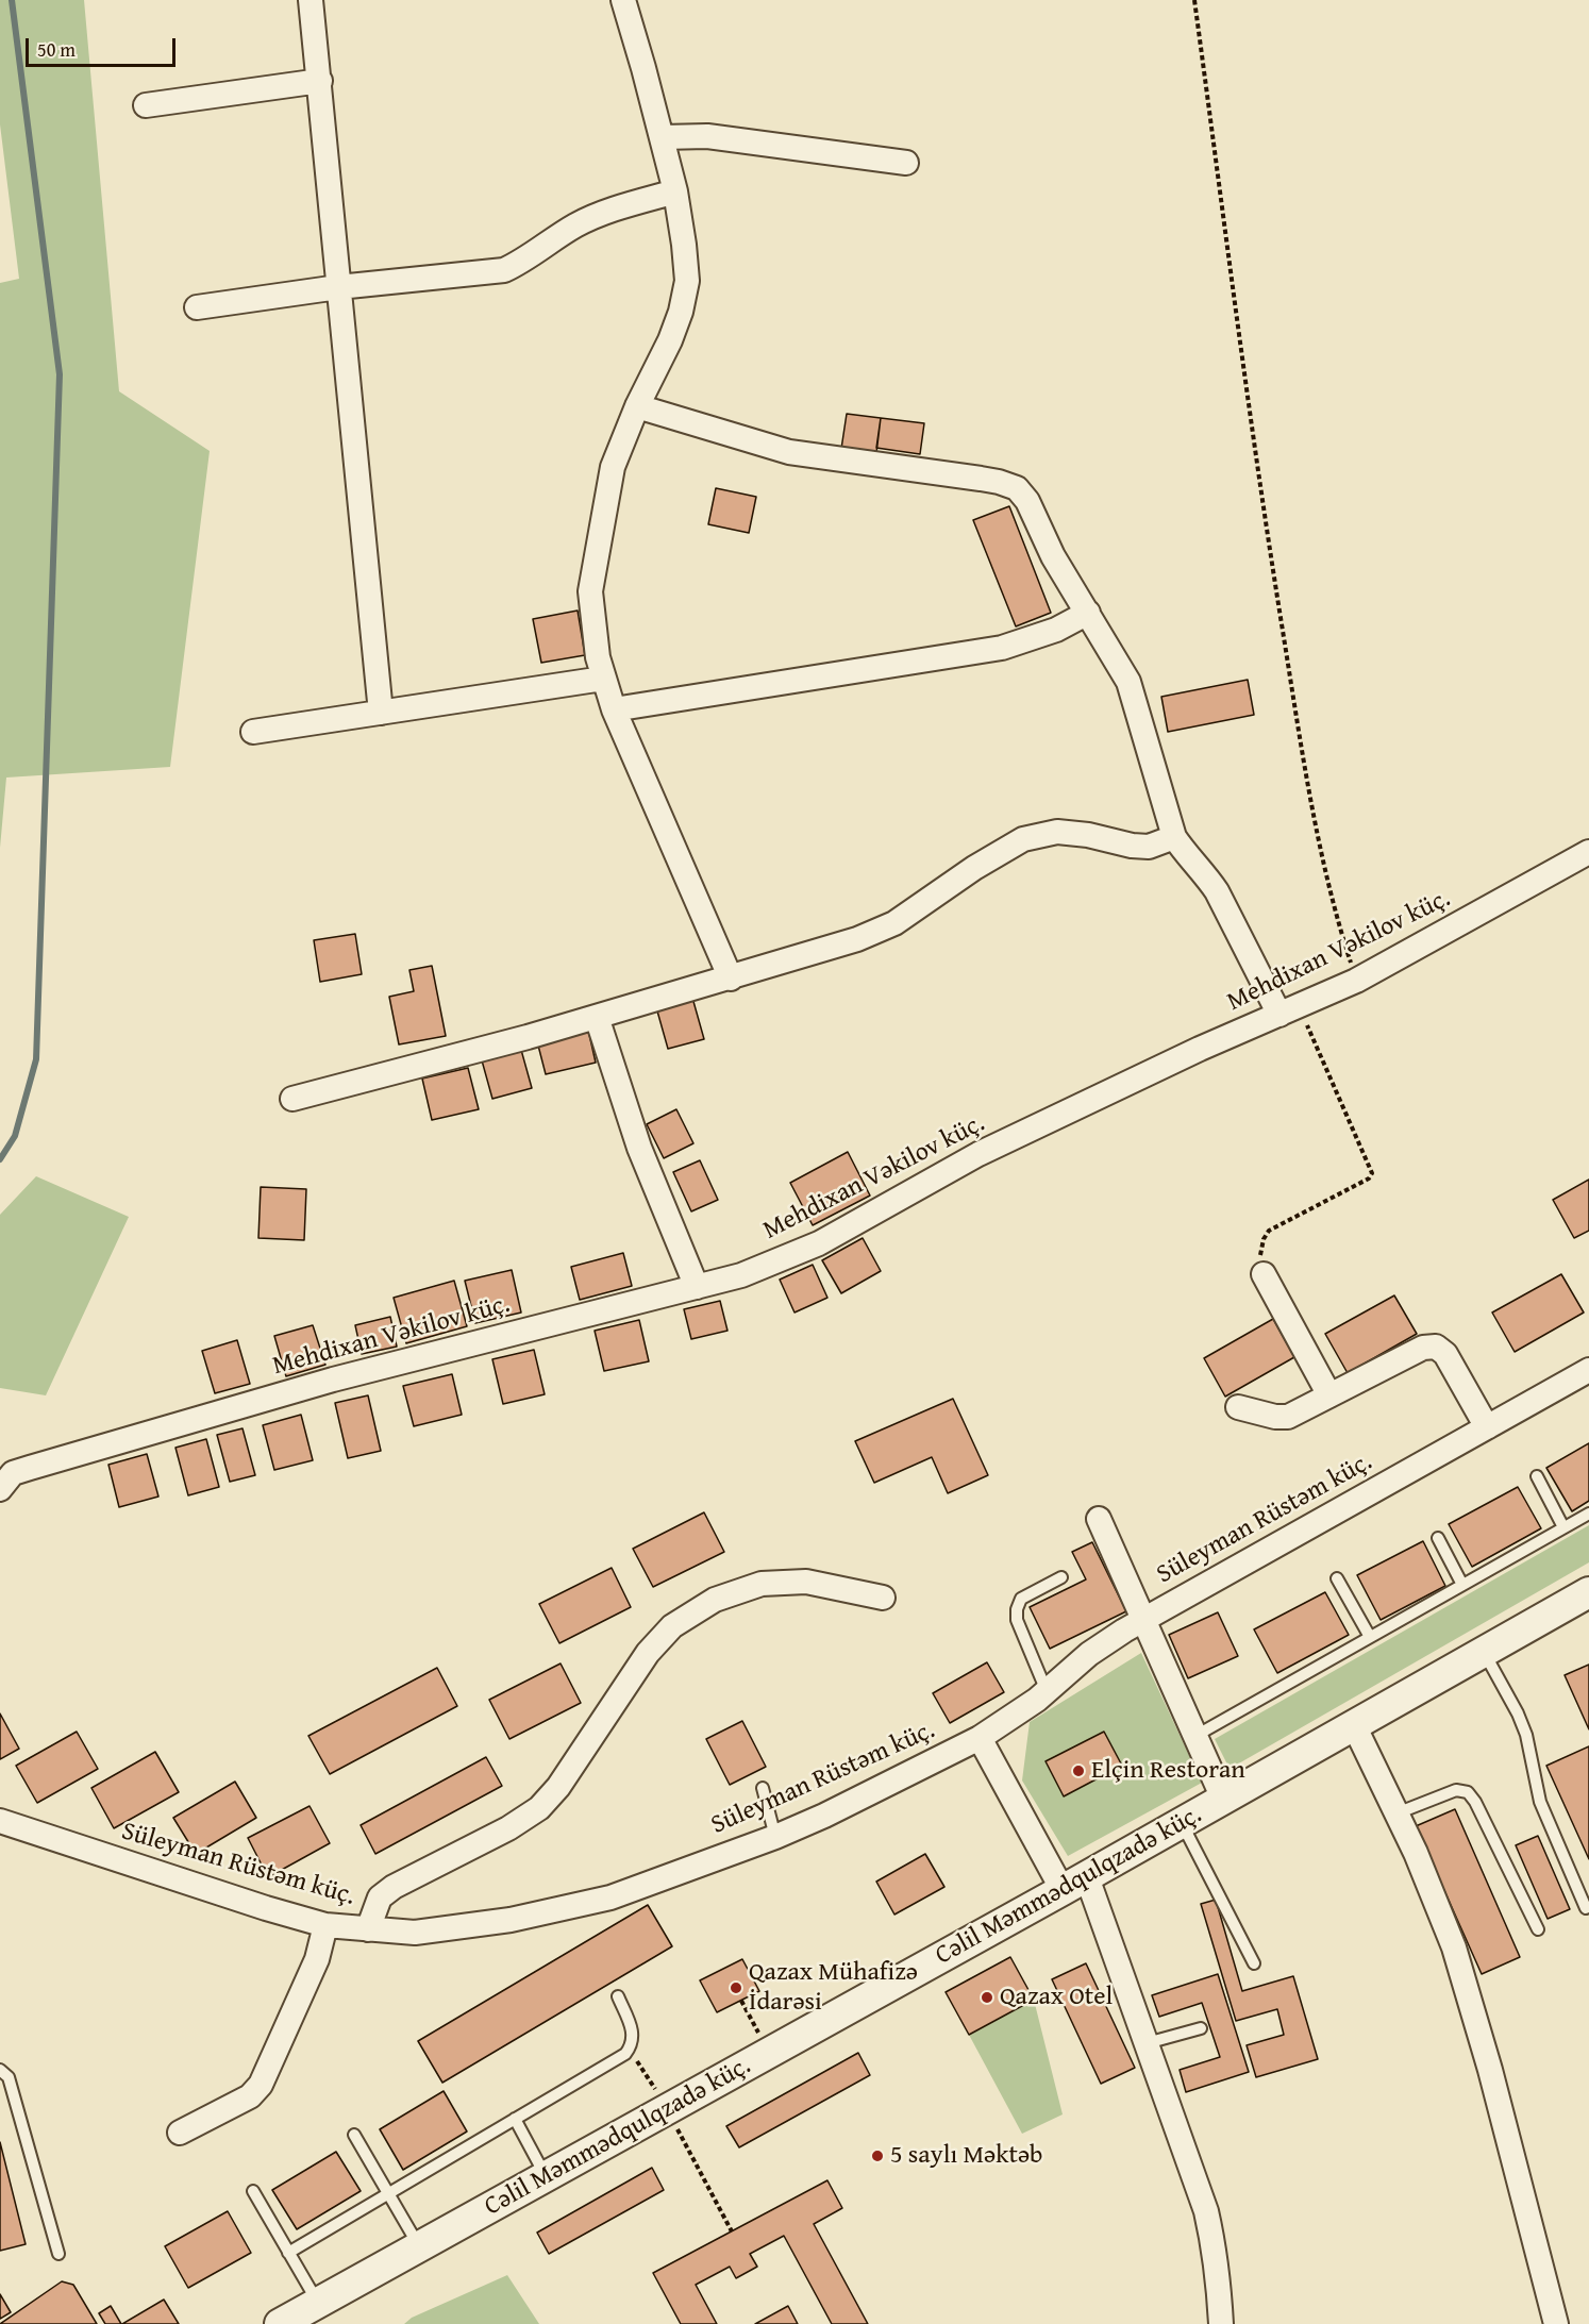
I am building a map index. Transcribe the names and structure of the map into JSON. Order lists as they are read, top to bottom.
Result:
{
  "streets": {
    "street": ["Mehdixan Vəkilov küç.", "Süleyman Rüstəm küç.", "Cəlil Məmmədqulqzadə küç."]
  },
  "places": [
    "Elçin Restoran",
    "Qazax Mühafizə İdarəsi",
    "Qazax Otel",
    "5 saylı Məktəb"
  ],
  "scale_bar": "50 m"
}
